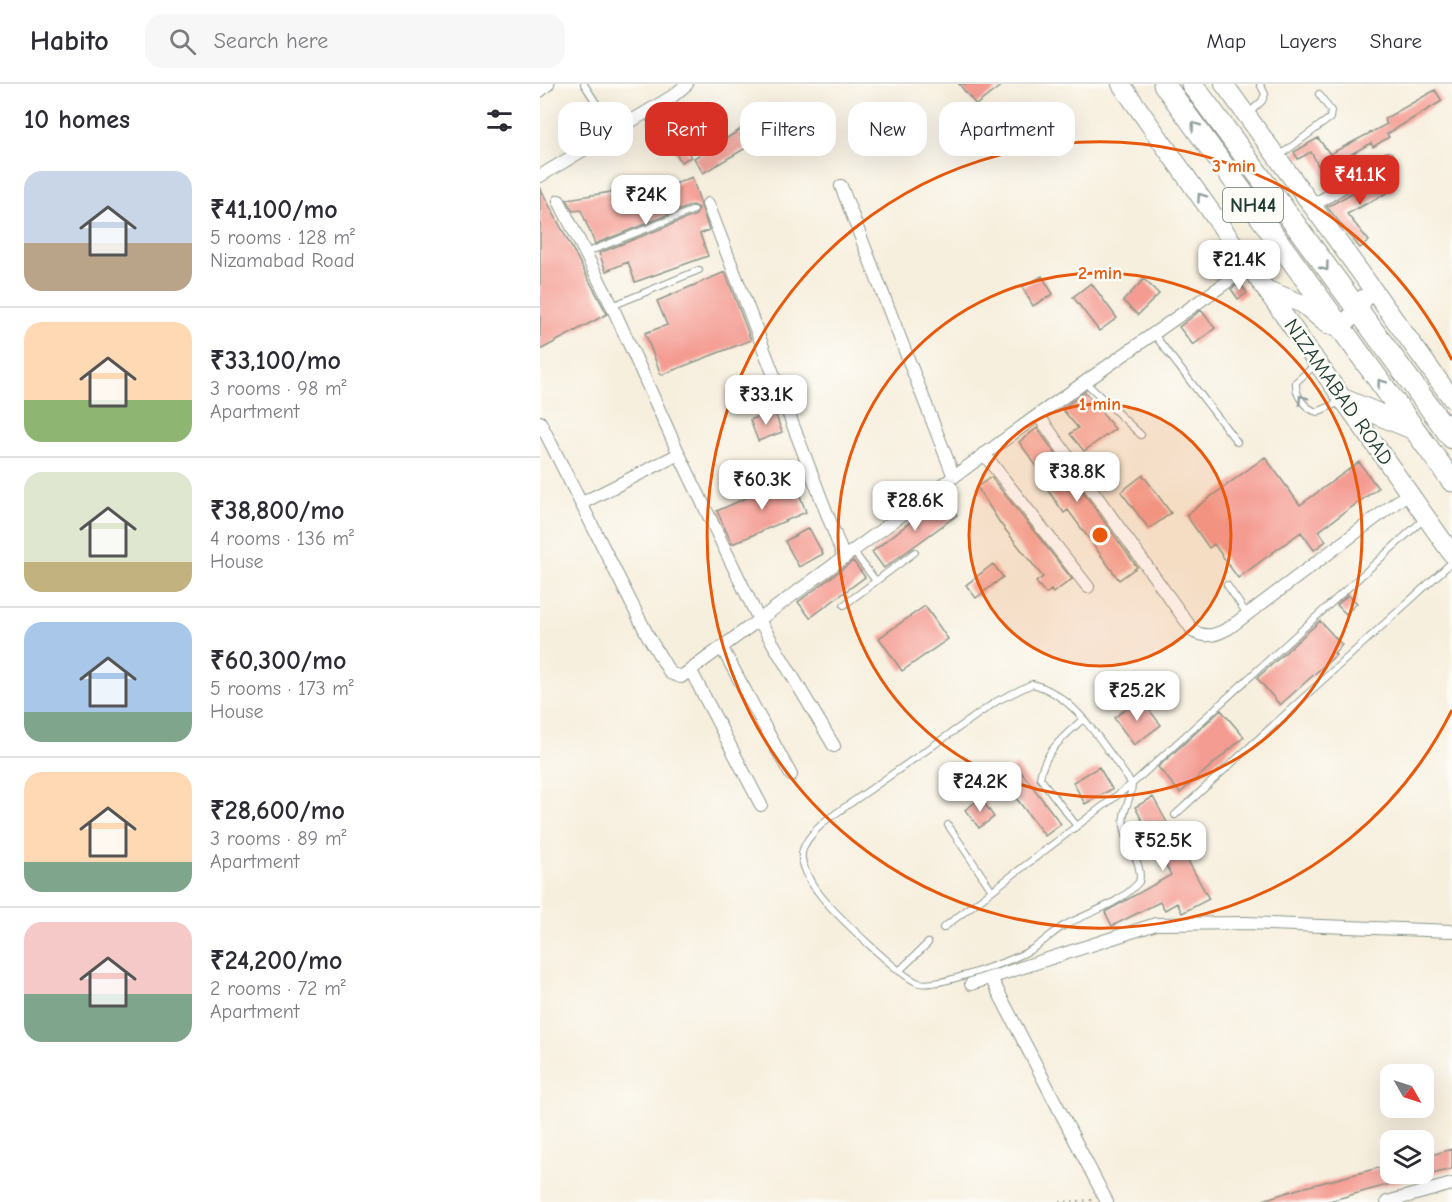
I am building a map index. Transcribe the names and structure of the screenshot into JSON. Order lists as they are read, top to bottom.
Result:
{
  "streets": {
    "highway": ["NH44", "NIZAMABAD ROAD"]
  },
  "north": "bottom right",
  "page": {
    "header": "Habito",
    "search": "Search here",
    "nav": ["Map", "Layers", "Share"],
    "heading": "10 homes",
    "chip": [
      "Buy",
      "Rent",
      "Filters",
      "New",
      "Apartment"
    ],
    "price": [
      "₹41.1K",
      "₹24K",
      "₹21.4K",
      "₹33.1K",
      "₹38.8K",
      "₹60.3K",
      "₹28.6K",
      "₹25.2K",
      "₹24.2K",
      "₹52.5K"
    ],
    "list": [
      {
        "name": "₹41,100/mo",
        "note": "5 rooms · 128 m² · Nizamabad Road"
      },
      {
        "name": "₹33,100/mo",
        "note": "3 rooms · 98 m² · Apartment"
      },
      {
        "name": "₹38,800/mo",
        "note": "4 rooms · 136 m² · House"
      },
      {
        "name": "₹60,300/mo",
        "note": "5 rooms · 173 m² · House"
      },
      {
        "name": "₹28,600/mo",
        "note": "3 rooms · 89 m² · Apartment"
      },
      {
        "name": "₹24,200/mo",
        "note": "2 rooms · 72 m² · Apartment"
      }
    ]
  },
  "rings": ["3 min", "2 min", "1 min"]
}
